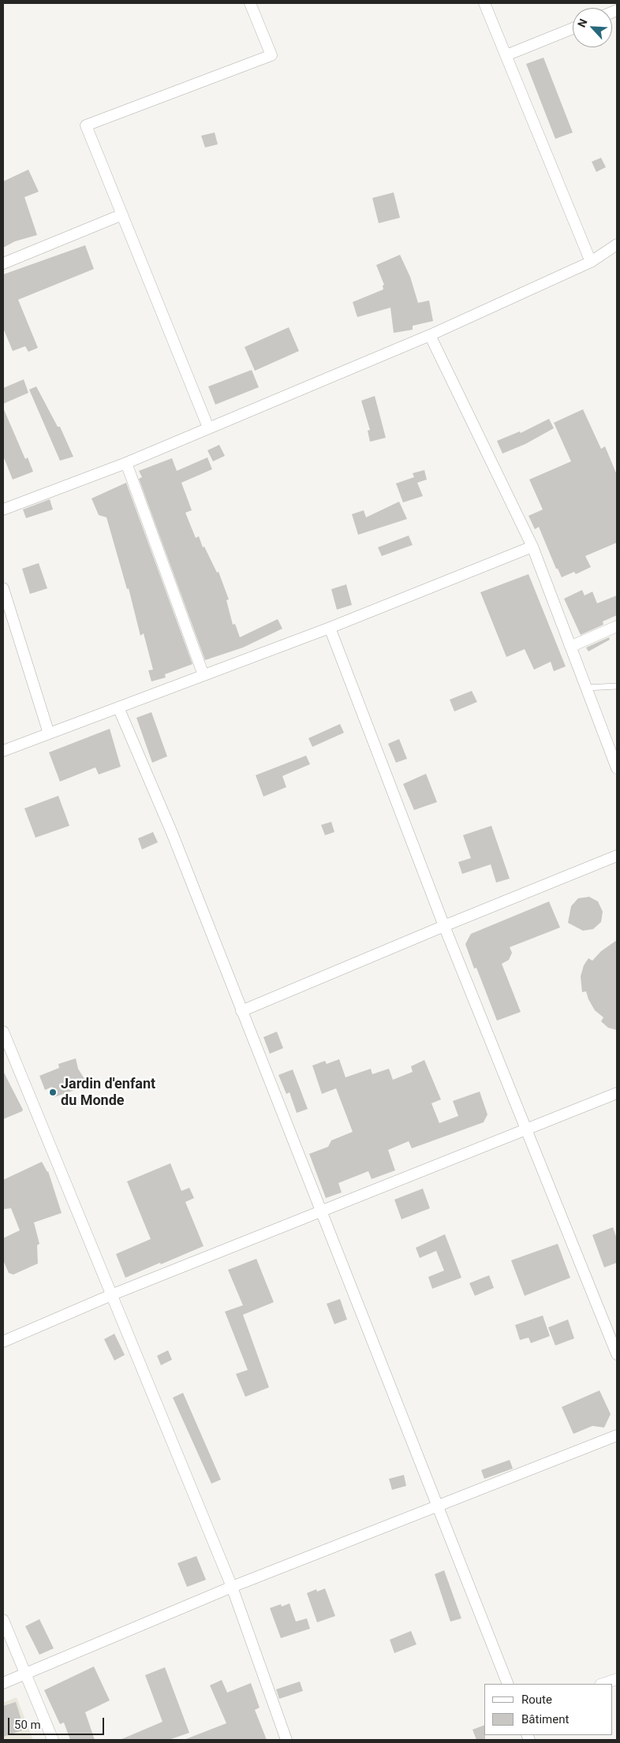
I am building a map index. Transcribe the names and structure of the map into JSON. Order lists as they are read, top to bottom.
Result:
{
  "places": ["Jardin d'enfant du Monde"],
  "legend": ["Route", "Bâtiment"],
  "scale_bar": "50 m",
  "north": "top left"
}
